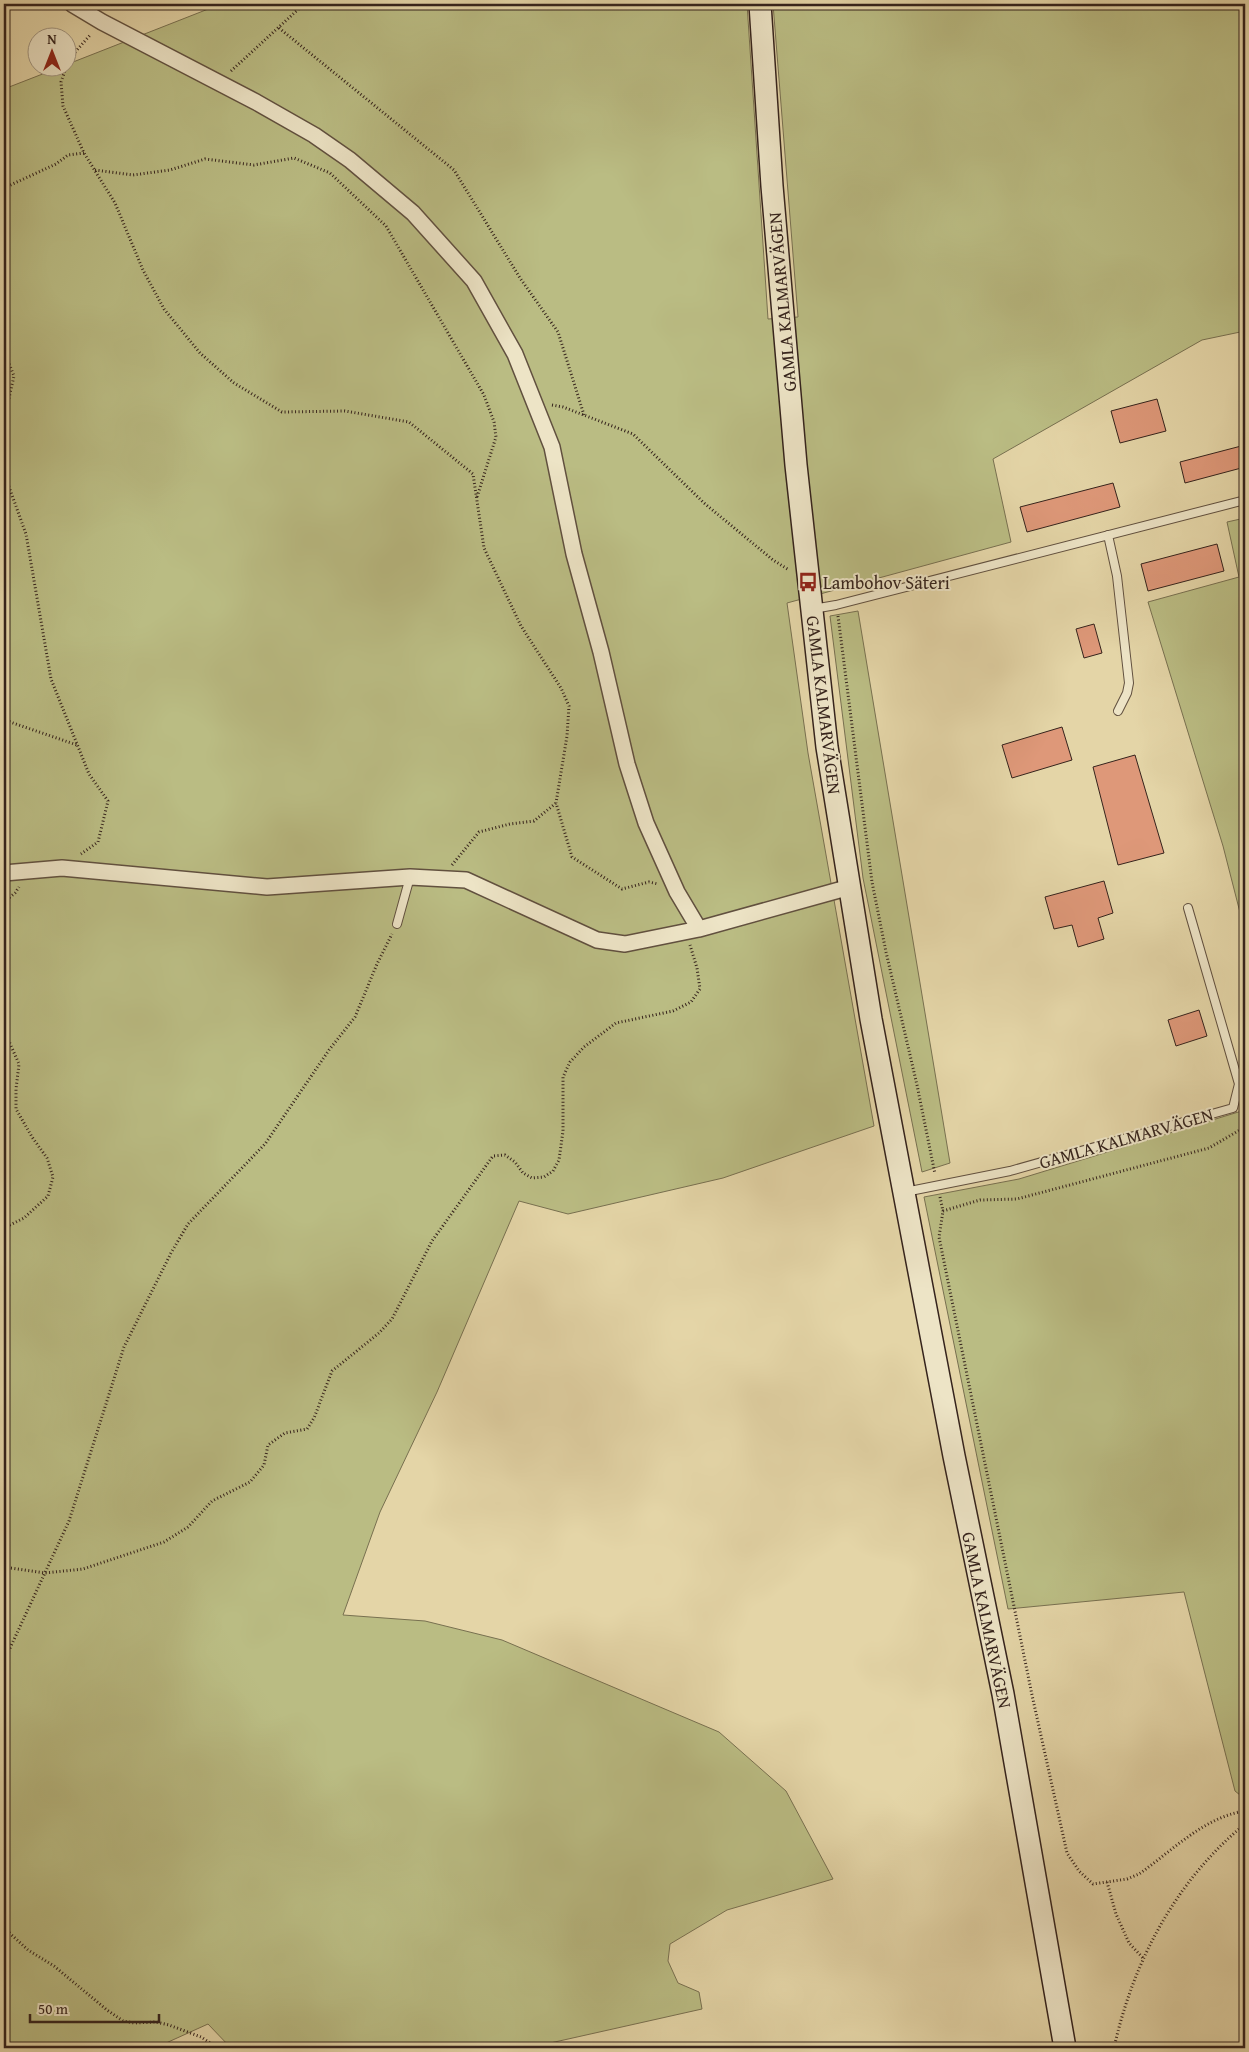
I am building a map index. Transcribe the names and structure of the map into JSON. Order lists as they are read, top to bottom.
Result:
{
  "streets": {
    "street": ["GAMLA KALMARVÄGEN"]
  },
  "places": {
    "bus stop": ["Lambohov Säteri"]
  },
  "scale_bar": "50 m",
  "north": "top"
}
